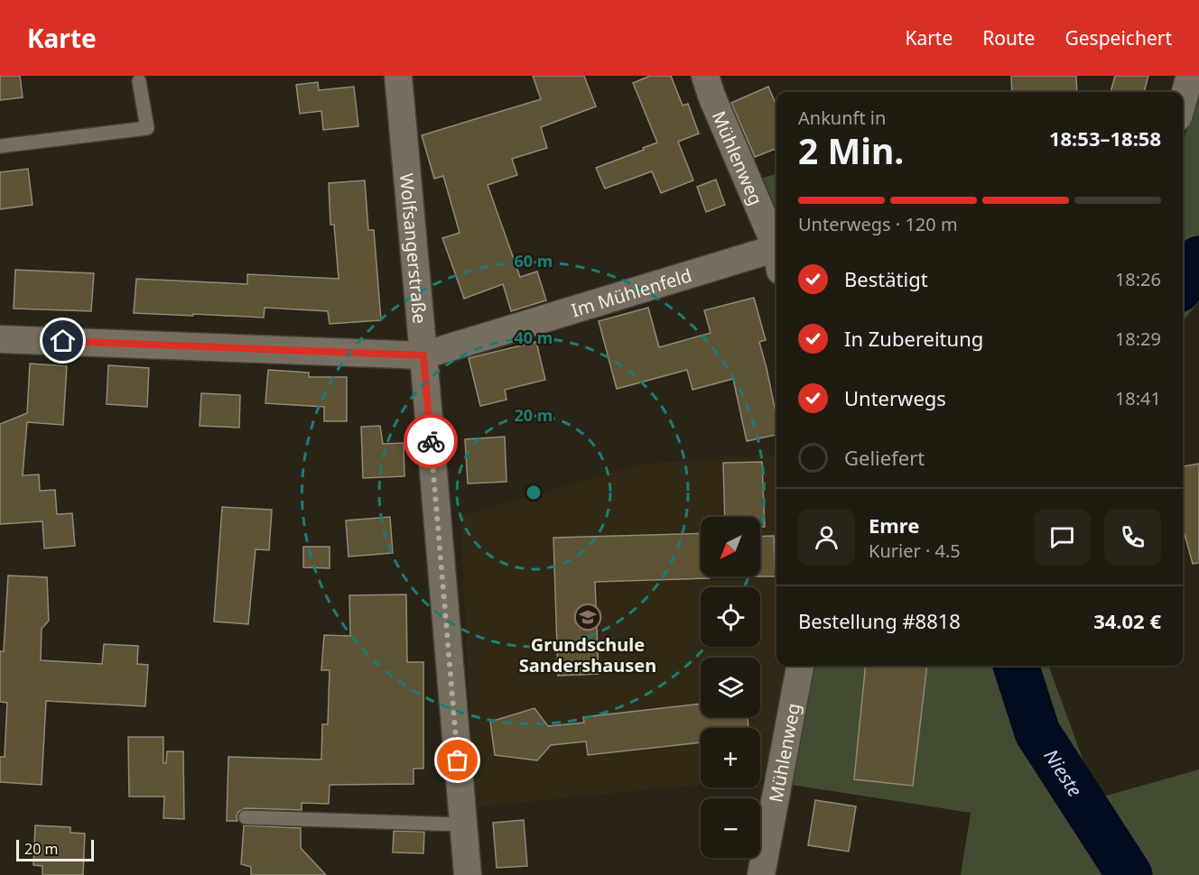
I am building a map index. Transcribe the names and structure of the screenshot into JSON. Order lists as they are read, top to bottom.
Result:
{
  "streets": {
    "street": ["Mühlenweg", "Wolfsangerstraße", "Im Mühlenfeld"]
  },
  "crossings": [
    ["Wolfsangerstraße", "Im Mühlenfeld"]
  ],
  "water": ["Nieste"],
  "places": {
    "school or university": ["Grundschule Sandershausen"]
  },
  "scale_bar": "20 m",
  "north": "bottom left",
  "page": {
    "header": "Karte",
    "nav": ["Karte", "Route", "Gespeichert"],
    "heading": ["2 Min.", "Ankunft in", "18:53–18:58"],
    "panel": [
      "Emre",
      "Kurier · 4.5",
      "Bestellung #8818",
      "34.02 €"
    ],
    "bar": "Unterwegs · 120 m",
    "list": [
      ["Bestätigt", "18:26"],
      ["In Zubereitung", "18:29"],
      ["Unterwegs", "18:41"],
      "Geliefert"
    ],
    "map_buttons": ["+", "−"],
    "scale": "20 m"
  },
  "rings": ["60 m", "40 m", "20 m"]
}
